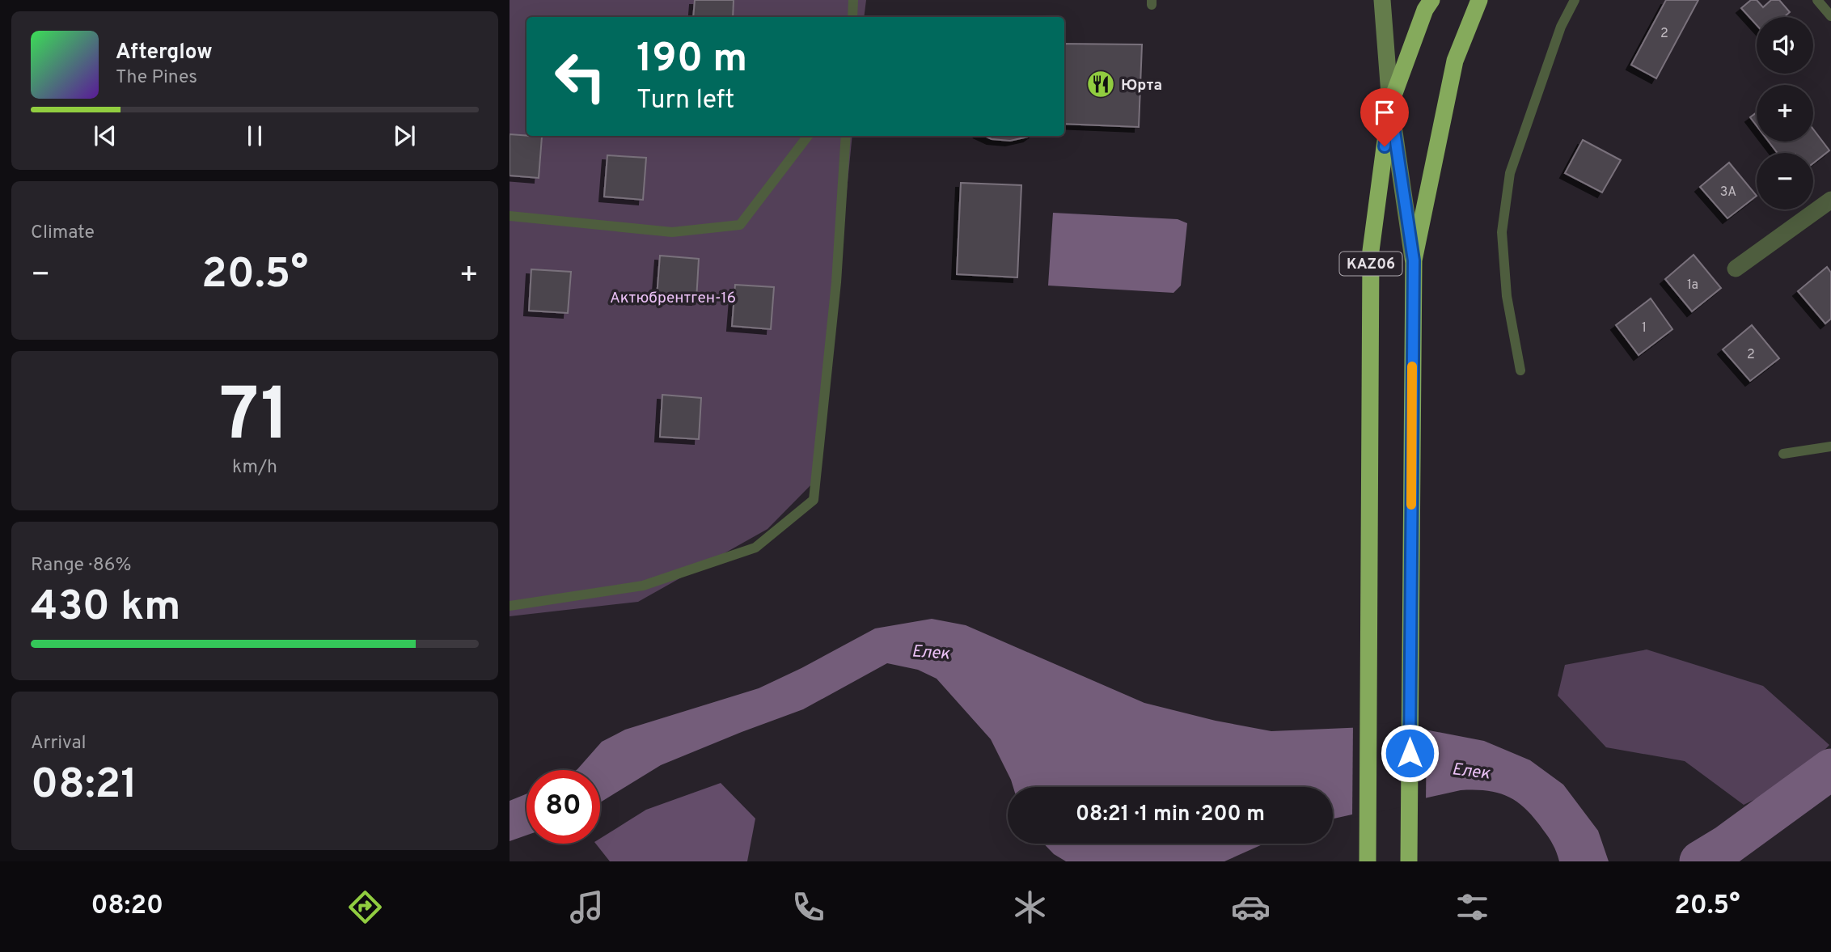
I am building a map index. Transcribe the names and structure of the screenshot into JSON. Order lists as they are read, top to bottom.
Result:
{
  "streets": {
    "highway": ["KАZ06"]
  },
  "water": ["Елек"],
  "parks": ["Актюбрентген-16"],
  "places": {
    "restaurant": ["Юрта"]
  },
  "house_numbers": [
    "2",
    "3А",
    "1а",
    "1",
    "2"
  ],
  "page": {
    "map_buttons": ["+", "−"],
    "turn": ["190 m", "Turn left"],
    "song": ["Afterglow", "The Pines"],
    "tile": [
      "Climate",
      ["71", "km/h"],
      ["Range · 86%", "430 km"],
      ["Arrival", "08:21"]
    ],
    "heat": ["−", "20.5°", "+"],
    "limit": "80",
    "trip": "08:21 · 1 min · 200 m",
    "tabs": ["08:20", "20.5°"]
  }
}
